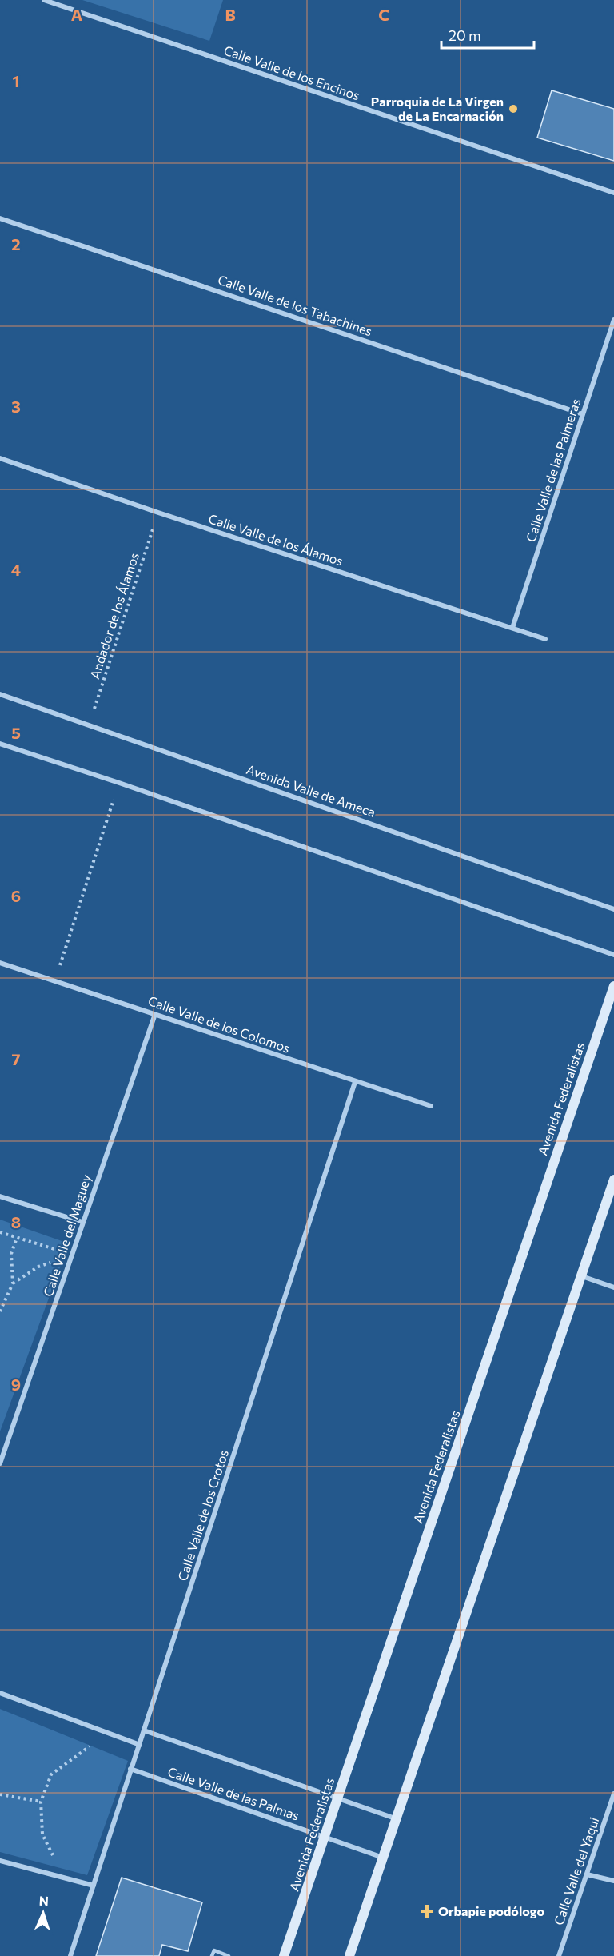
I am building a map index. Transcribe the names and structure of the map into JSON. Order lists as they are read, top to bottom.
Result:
{
  "streets": {
    "street": [
      "Calle Valle de los Encinos",
      "Calle Valle de los Tabachines",
      "Calle Valle de las Palmeras",
      "Calle Valle de los Álamos",
      "Avenida Valle de Ameca",
      "Calle Valle de los Colomos",
      "Avenida Federalistas",
      "Calle Valle del Maguey",
      "Calle Valle de los Crotos",
      "Calle Valle de las Palmas",
      "Calle Valle del Yaqui"
    ],
    "path": ["Andador de los Álamos"]
  },
  "crossings": [
    ["Calle Valle de los Tabachines", "Calle Valle de las Palmeras"],
    ["Calle Valle de las Palmeras", "Calle Valle de los Álamos"],
    ["Calle Valle de los Álamos", "Andador de los Álamos"],
    ["Andador de los Álamos", "Avenida Valle de Ameca"],
    ["Calle Valle de los Colomos", "Calle Valle del Maguey"],
    ["Calle Valle de los Colomos", "Calle Valle de los Crotos"],
    ["Avenida Federalistas", "Calle Valle de las Palmas"],
    ["Calle Valle de los Crotos", "Calle Valle de las Palmas"]
  ],
  "places": {
    "other": ["Parroquia de La Virgen de La Encarnación"],
    "health": ["Orbapie podólogo"]
  },
  "scale_bar": "20 m",
  "north": "top",
  "grid": {
    "columns": ["A", "B", "C"],
    "rows": [
      "1",
      "2",
      "3",
      "4",
      "5",
      "6",
      "7",
      "8",
      "9"
    ]
  }
}
